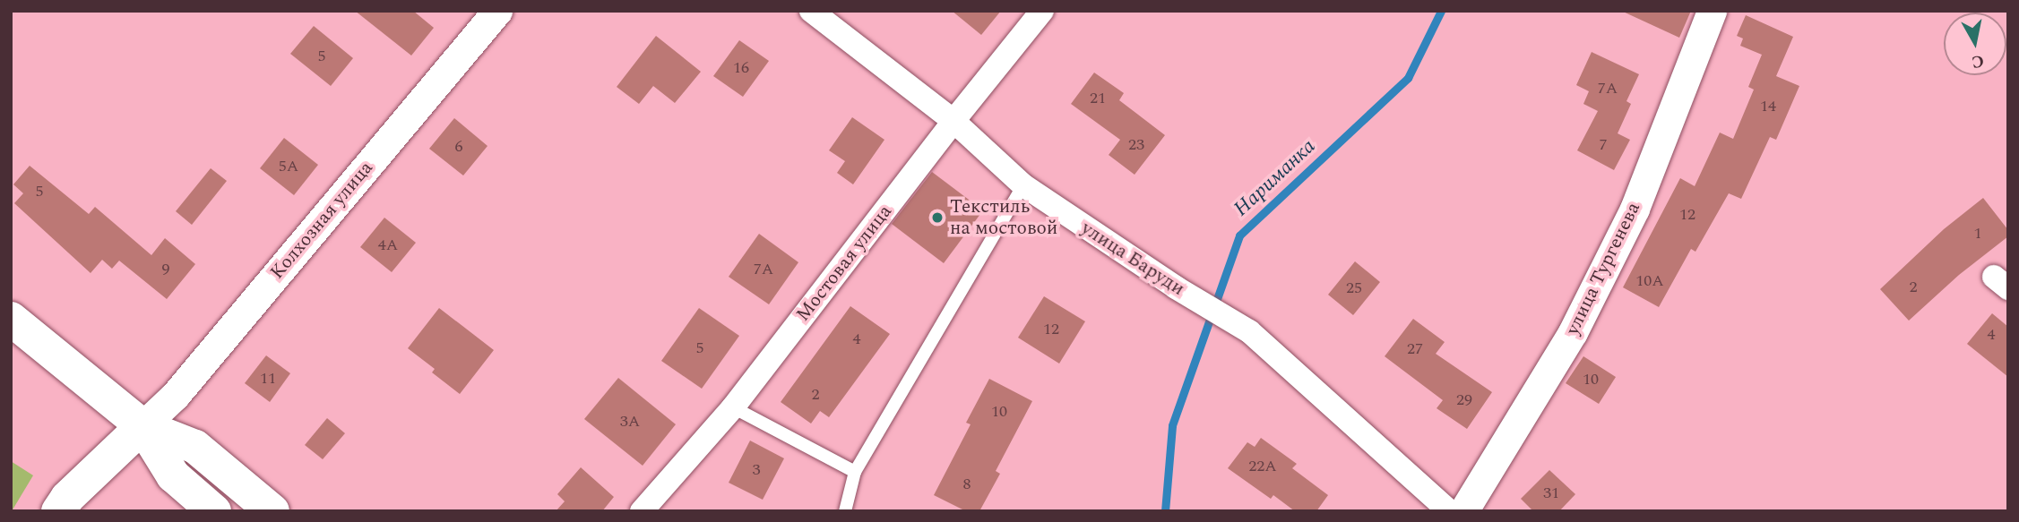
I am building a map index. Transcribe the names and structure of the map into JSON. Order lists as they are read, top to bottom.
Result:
{
  "streets": {
    "street": [
      "Колхозная улица",
      "улица Баруди",
      "Мостовая улица",
      "улица Тургенева"
    ]
  },
  "crossings": [
    ["улица Баруди", "Мостовая улица"]
  ],
  "water": ["Нариманка"],
  "places": ["Текстиль на мостовой"],
  "house_numbers": [
    "5",
    "16",
    "7А",
    "21",
    "14",
    "23",
    "7",
    "6",
    "5А",
    "5",
    "12",
    "1",
    "4А",
    "9",
    "7А",
    "10А",
    "2",
    "25",
    "12",
    "4",
    "4",
    "5",
    "27",
    "11",
    "10",
    "2",
    "29",
    "10",
    "3А",
    "22А",
    "3",
    "8",
    "31"
  ],
  "north": "bottom"
}
